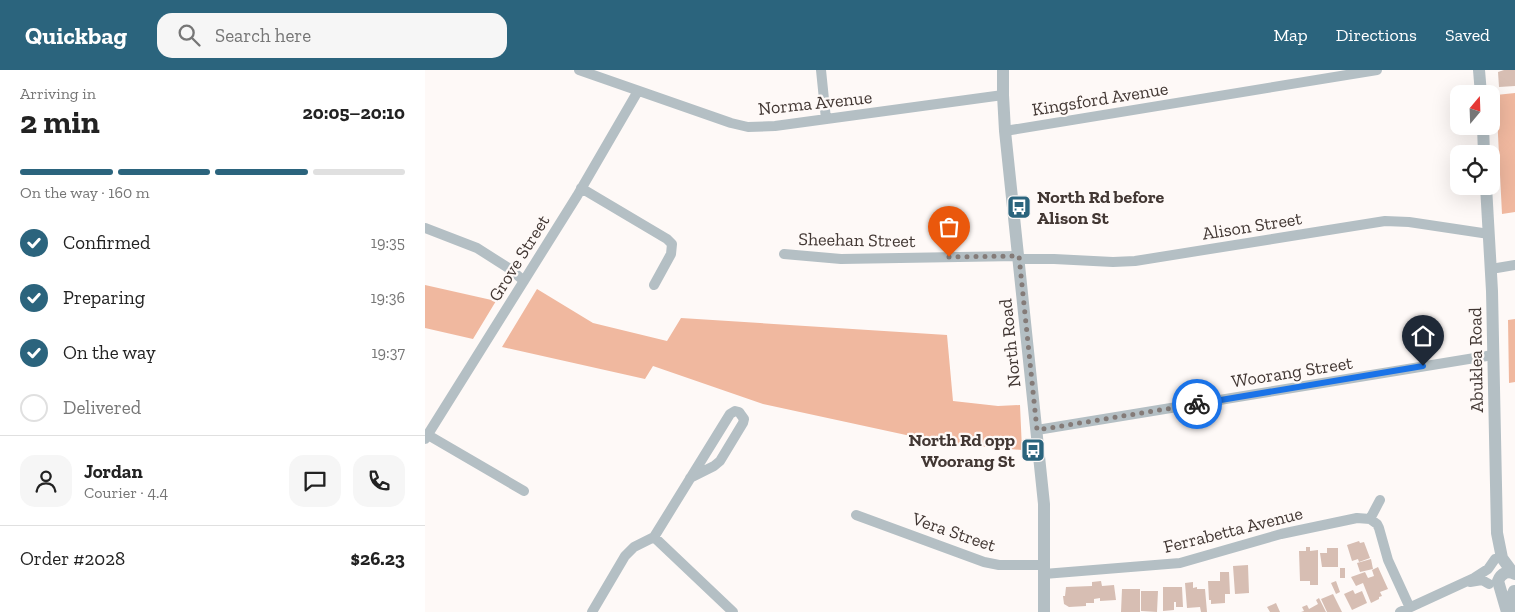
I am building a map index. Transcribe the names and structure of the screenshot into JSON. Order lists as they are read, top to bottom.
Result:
{
  "streets": {
    "street": [
      "Kingsford Avenue",
      "Norma Avenue",
      "Alison Street",
      "Sheehan Street",
      "Grove Street",
      "North Road",
      "Abuklea Road",
      "Woorang Street",
      "Ferrabetta Avenue",
      "Vera Street"
    ]
  },
  "crossings": [
    ["Kingsford Avenue", "North Road"],
    ["Norma Avenue", "Grove Street"],
    ["Norma Avenue", "North Road"],
    ["Alison Street", "Sheehan Street"],
    ["Alison Street", "North Road"],
    ["Alison Street", "Abuklea Road"],
    ["Sheehan Street", "North Road"],
    ["North Road", "Woorang Street"],
    ["North Road", "Ferrabetta Avenue"],
    ["North Road", "Vera Street"],
    ["Abuklea Road", "Woorang Street"],
    ["Ferrabetta Avenue", "Vera Street"]
  ],
  "places": {
    "bus stop": ["North Rd before Alison St", "North Rd opp Woorang St"]
  },
  "north": "top",
  "page": {
    "header": "Quickbag",
    "search": "Search here",
    "nav": ["Map", "Directions", "Saved"],
    "heading": ["2 min", "Arriving in", "20:05–20:10"],
    "panel": [
      "Jordan",
      "Courier · 4.4",
      "Order #2028",
      "$26.23"
    ],
    "bar": "On the way · 160 m",
    "list": [
      ["Confirmed", "19:35"],
      ["Preparing", "19:36"],
      ["On the way", "19:37"],
      "Delivered"
    ]
  }
}
